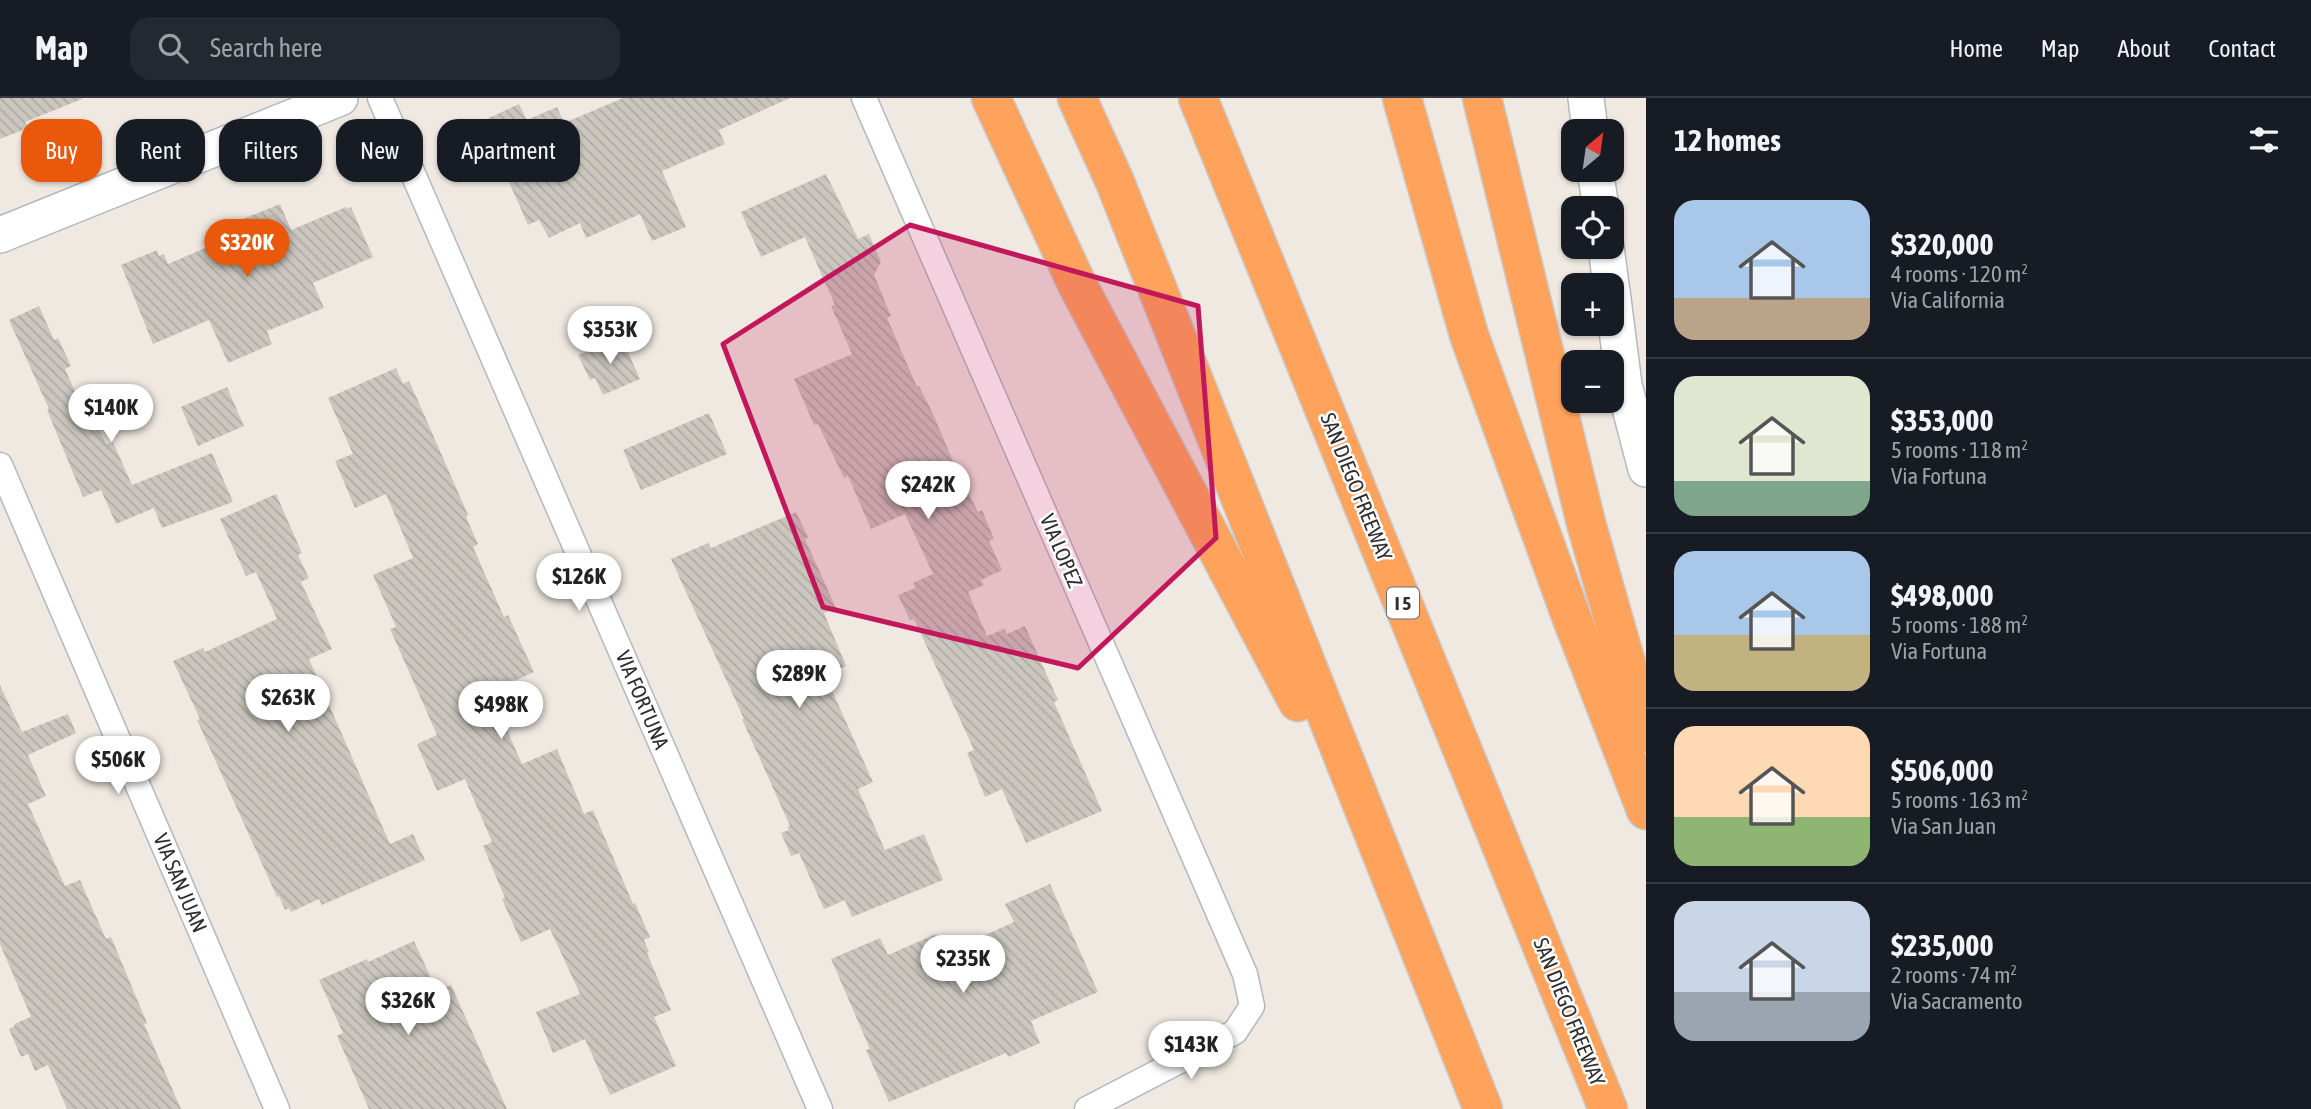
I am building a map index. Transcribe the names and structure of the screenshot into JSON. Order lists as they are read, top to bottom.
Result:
{
  "streets": {
    "highway": ["SAN DIEGO FREEWAY", "I 5"],
    "street": ["VIA LOPEZ", "VIA FORTUNA", "VIA SAN JUAN"]
  },
  "north": "top right",
  "page": {
    "header": "Map",
    "search": "Search here",
    "nav": [
      "Home",
      "Map",
      "About",
      "Contact"
    ],
    "heading": "12 homes",
    "map_buttons": ["+", "−"],
    "chip": [
      "Buy",
      "Rent",
      "Filters",
      "New",
      "Apartment"
    ],
    "list": [
      {
        "name": "$320,000",
        "note": "4 rooms · 120 m² · Via California"
      },
      {
        "name": "$353,000",
        "note": "5 rooms · 118 m² · Via Fortuna"
      },
      {
        "name": "$498,000",
        "note": "5 rooms · 188 m² · Via Fortuna"
      },
      {
        "name": "$506,000",
        "note": "5 rooms · 163 m² · Via San Juan"
      },
      {
        "name": "$235,000",
        "note": "2 rooms · 74 m² · Via Sacramento"
      }
    ],
    "price": [
      "$320K",
      "$353K",
      "$140K",
      "$242K",
      "$126K",
      "$289K",
      "$263K",
      "$498K",
      "$506K",
      "$235K",
      "$326K",
      "$143K"
    ]
  }
}
